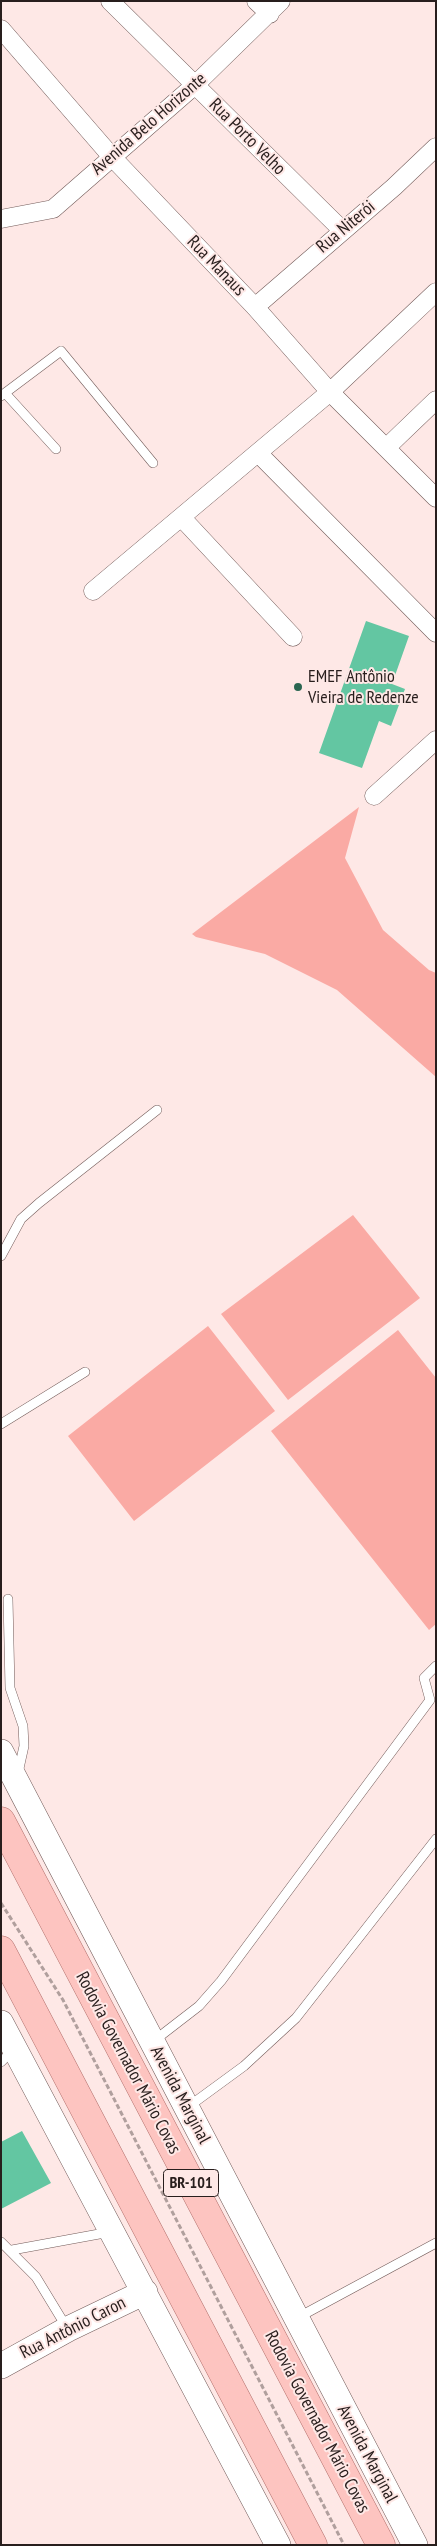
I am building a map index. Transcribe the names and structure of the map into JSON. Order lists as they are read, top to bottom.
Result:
{
  "streets": {
    "main road": ["Rodovia Governador Mário Covas", "BR-101"],
    "street": [
      "Avenida Belo Horizonte",
      "Rua Porto Velho",
      "Rua Niterói",
      "Rua Manaus",
      "Avenida Marginal",
      "Rua Antônio Caron"
    ]
  },
  "crossings": [
    ["Avenida Belo Horizonte", "Rua Porto Velho"],
    ["Avenida Belo Horizonte", "Rua Manaus"],
    ["Rua Porto Velho", "Rua Niterói"],
    ["Rua Niterói", "Rua Manaus"]
  ],
  "places": ["EMEF Antônio Vieira de Redenze"]
}
